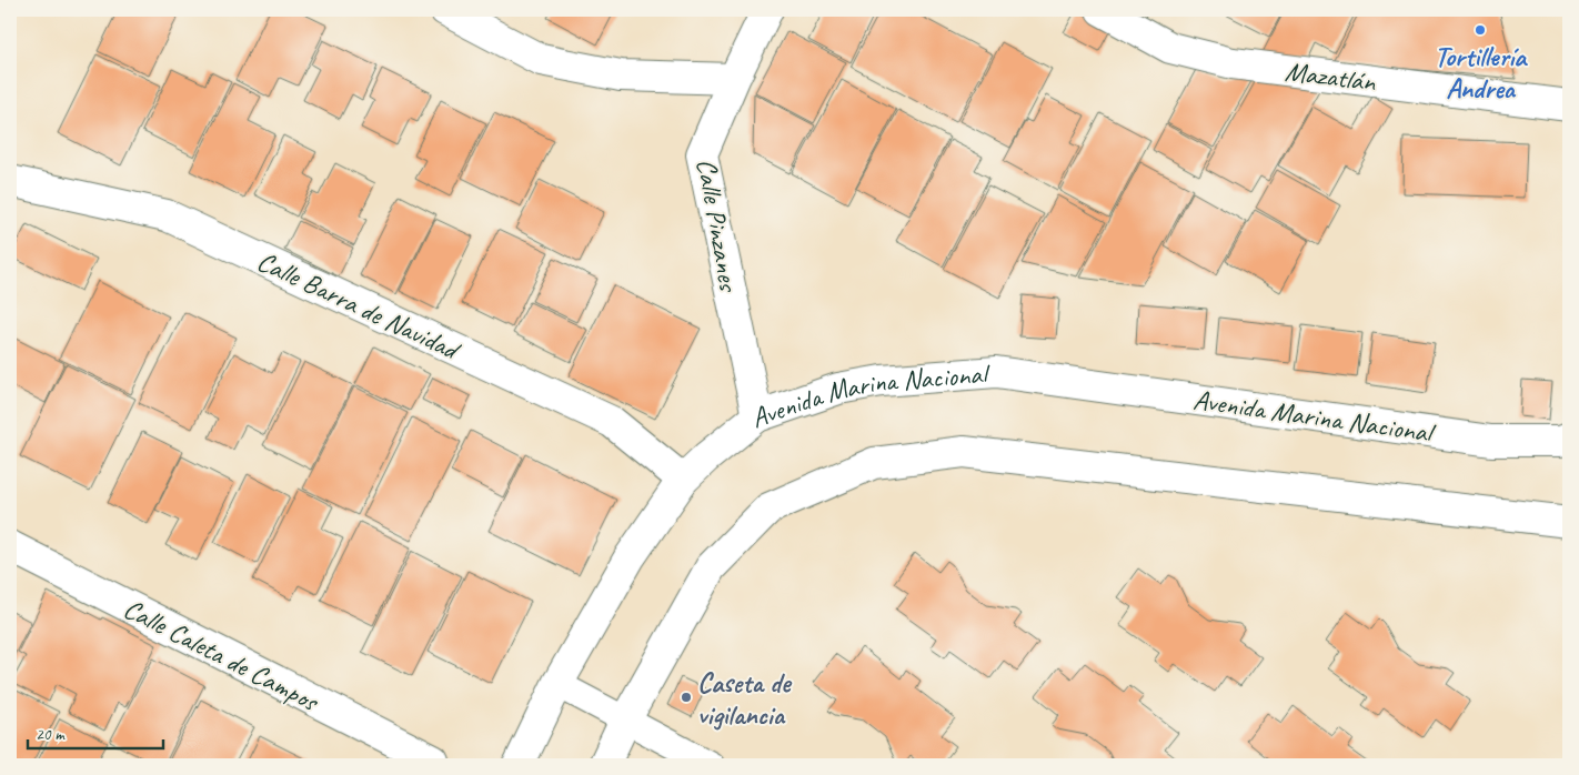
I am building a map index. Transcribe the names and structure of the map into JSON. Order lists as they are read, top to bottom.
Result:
{
  "streets": {
    "street": [
      "Mazatlán",
      "Calle Pinzanes",
      "Calle Barra de Navidad",
      "Avenida Marina Nacional",
      "Calle Caleta de Campos"
    ]
  },
  "crossings": [
    ["Calle Pinzanes", "Avenida Marina Nacional"],
    ["Calle Barra de Navidad", "Avenida Marina Nacional"]
  ],
  "places": ["Tortillería Andrea", "Caseta de vigilancia"],
  "scale_bar": "20 m"
}
